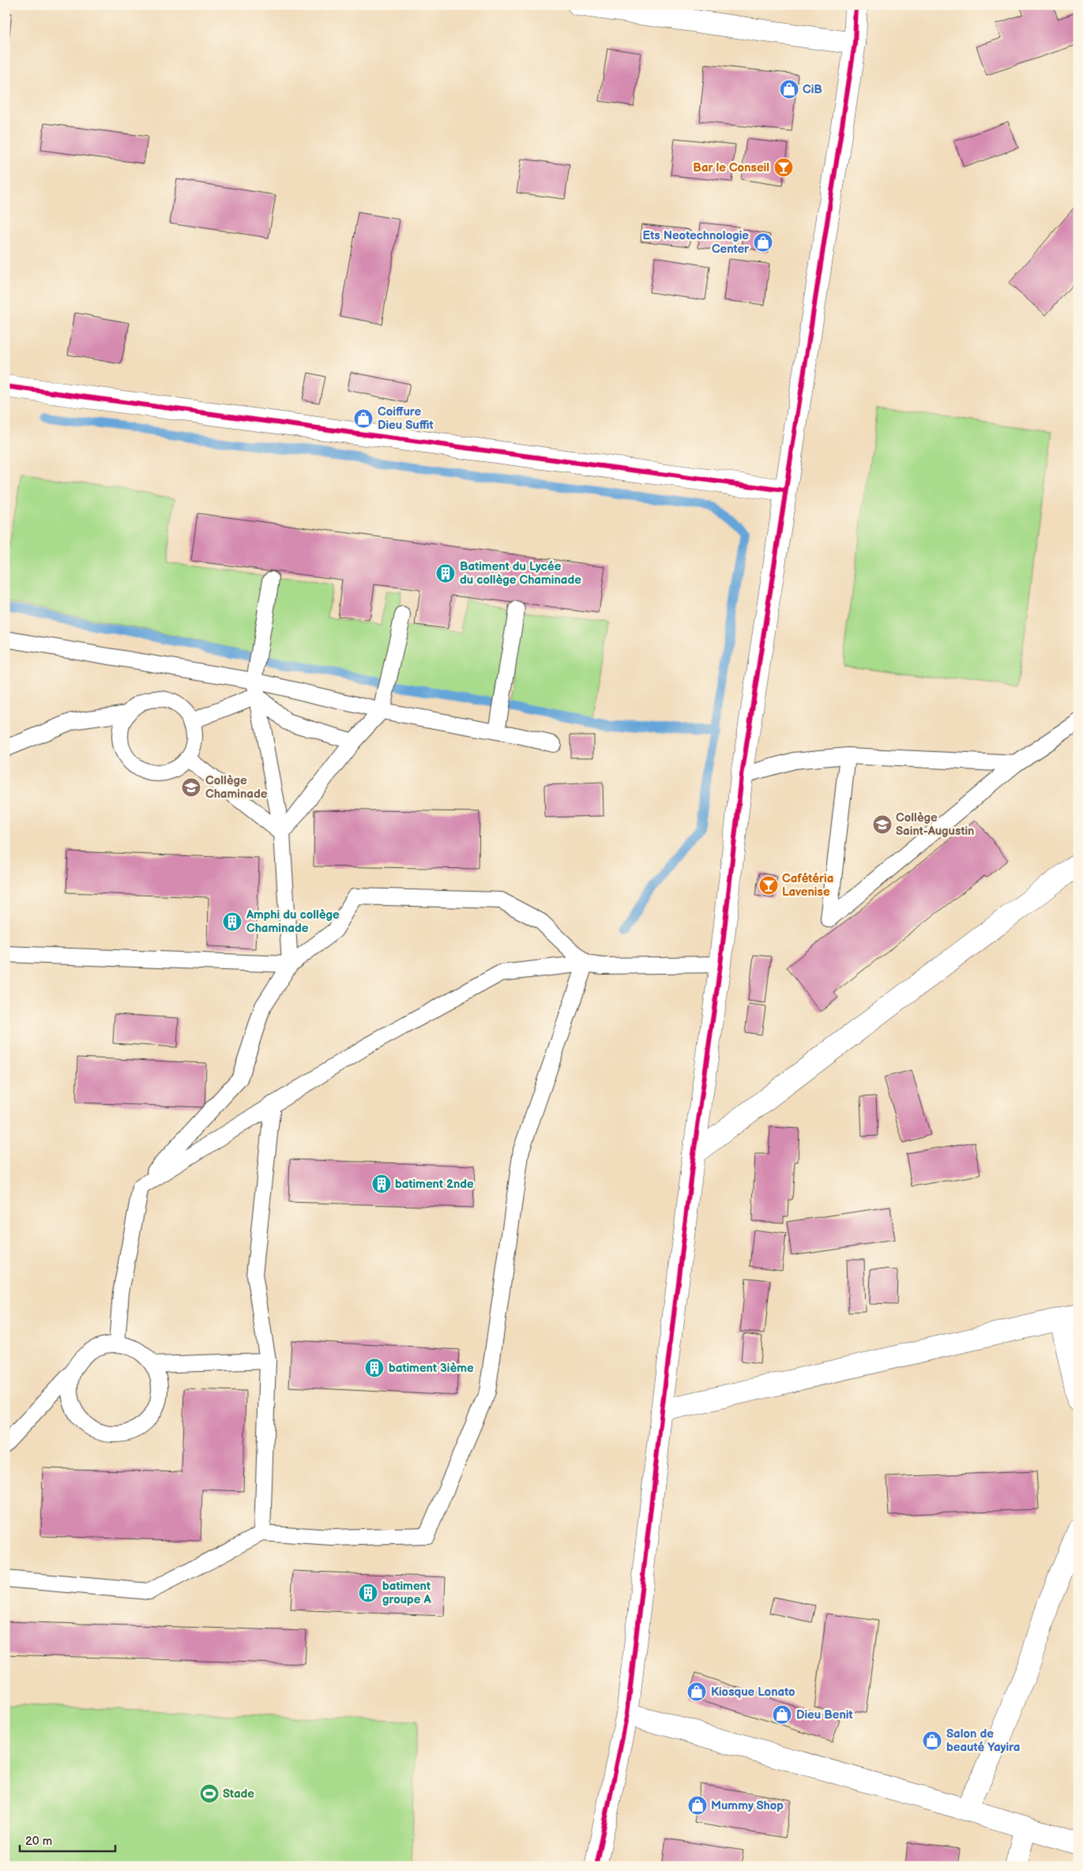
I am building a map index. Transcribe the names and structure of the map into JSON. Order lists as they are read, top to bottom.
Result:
{
  "places": {
    "shop": [
      "CiB",
      "Ets Neotechnologie Center",
      "Coiffure Dieu Suffit",
      "Kiosque Lonato",
      "Dieu Benit",
      "Salon de beauté Yayira",
      "Mummy Shop"
    ],
    "bar": ["Bar le Conseil", "Cafétéria Lavenise"],
    "building": [
      "Batiment du Lycée du collège Chaminade",
      "Amphi du collège Chaminade",
      "batiment 2nde",
      "batiment 3ième",
      "batiment groupe A"
    ],
    "school or university": ["Collège Chaminade", "Collège Saint-Augustin"],
    "sports": ["Stade"]
  },
  "scale_bar": "20 m"
}
